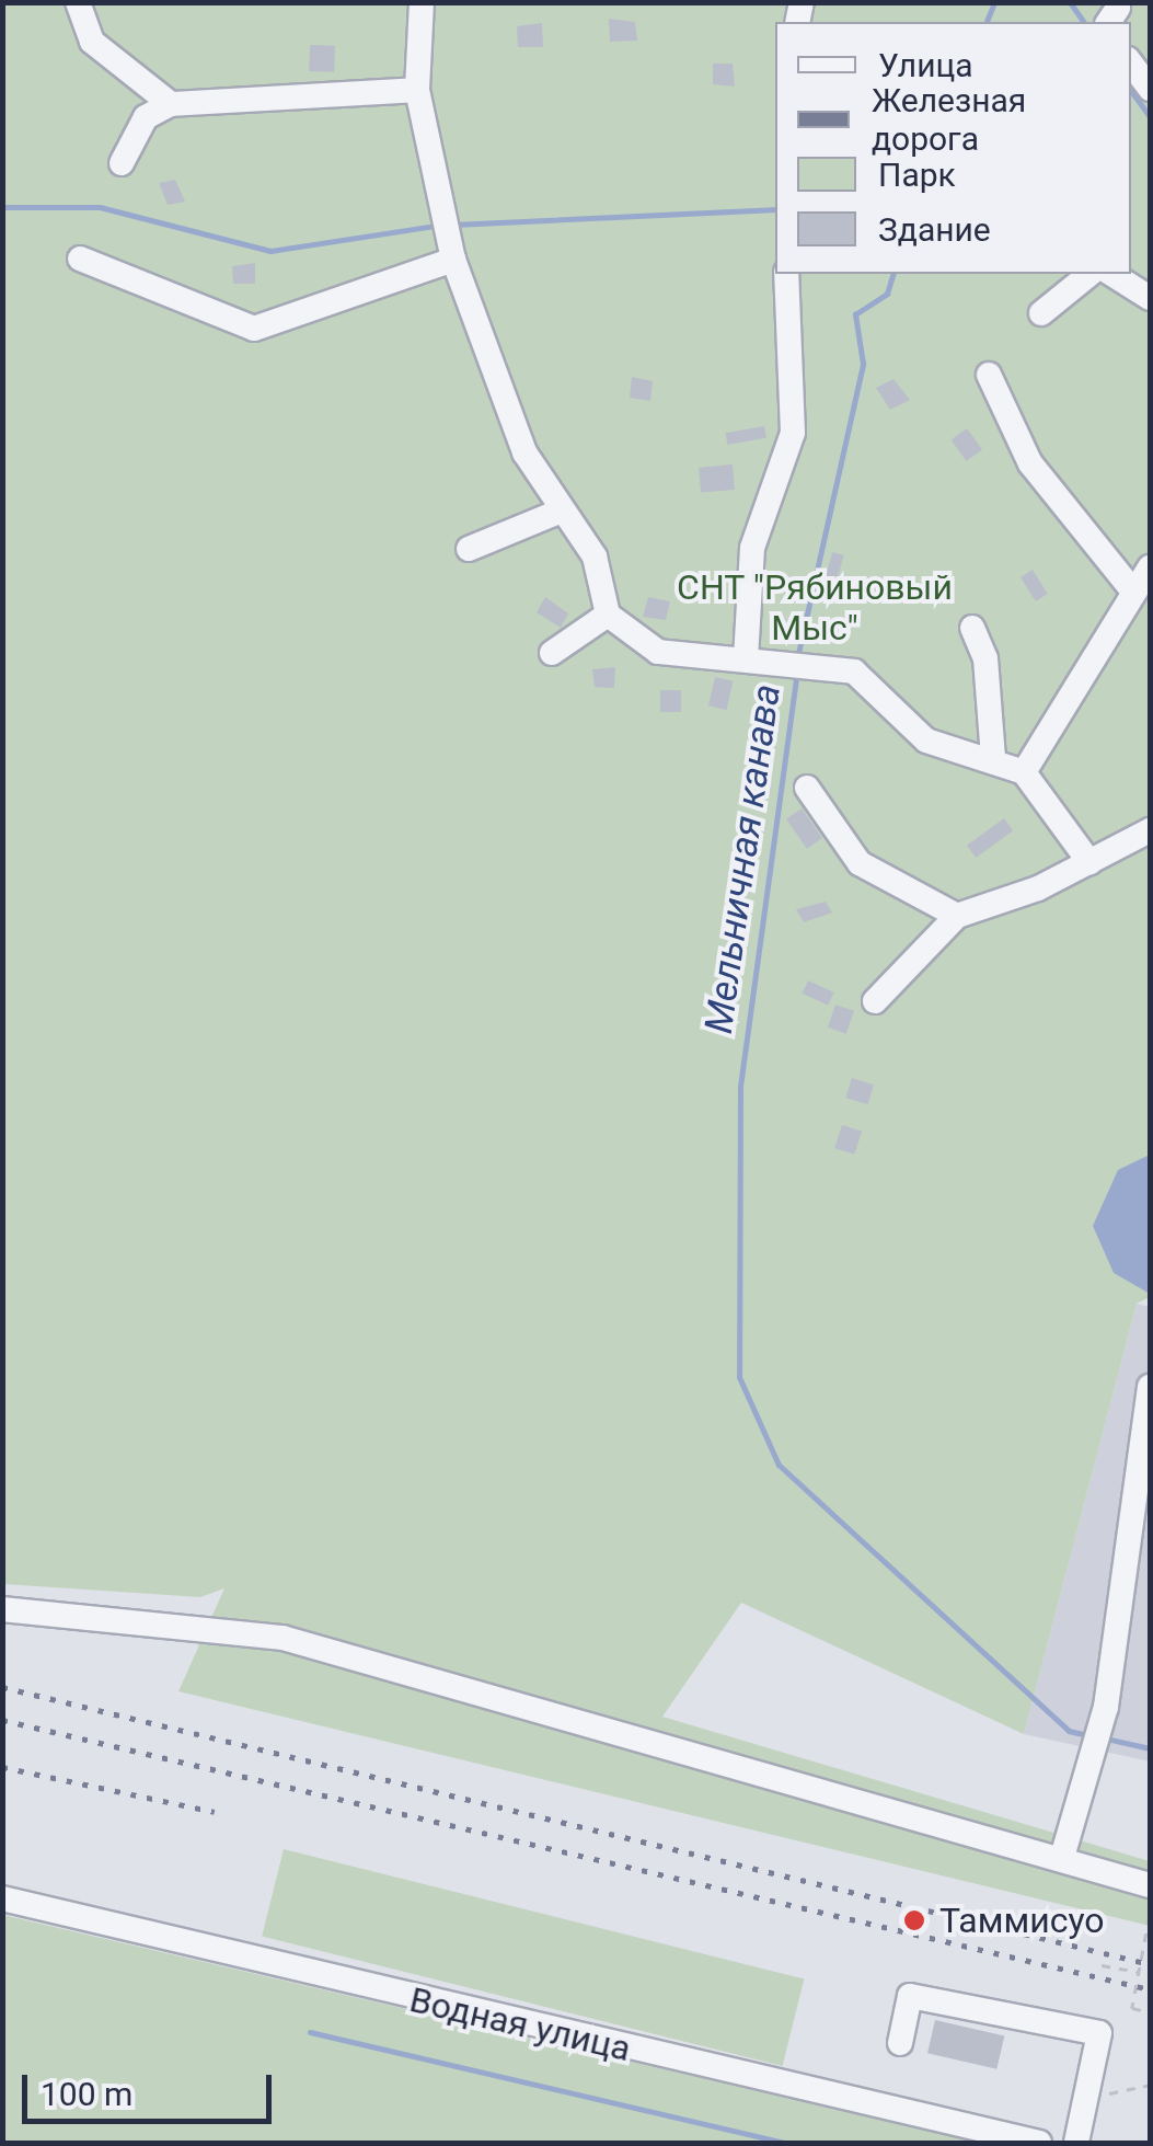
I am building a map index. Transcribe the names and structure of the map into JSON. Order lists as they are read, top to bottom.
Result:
{
  "streets": {
    "street": ["Водная улица"]
  },
  "water": ["Мельничная канава"],
  "parks": ["СНТ \"Рябиновый Мыс\""],
  "places": ["Таммисуо"],
  "legend": [
    "Улица",
    "Железная дорога",
    "Парк",
    "Здание"
  ],
  "scale_bar": "100 m"
}
